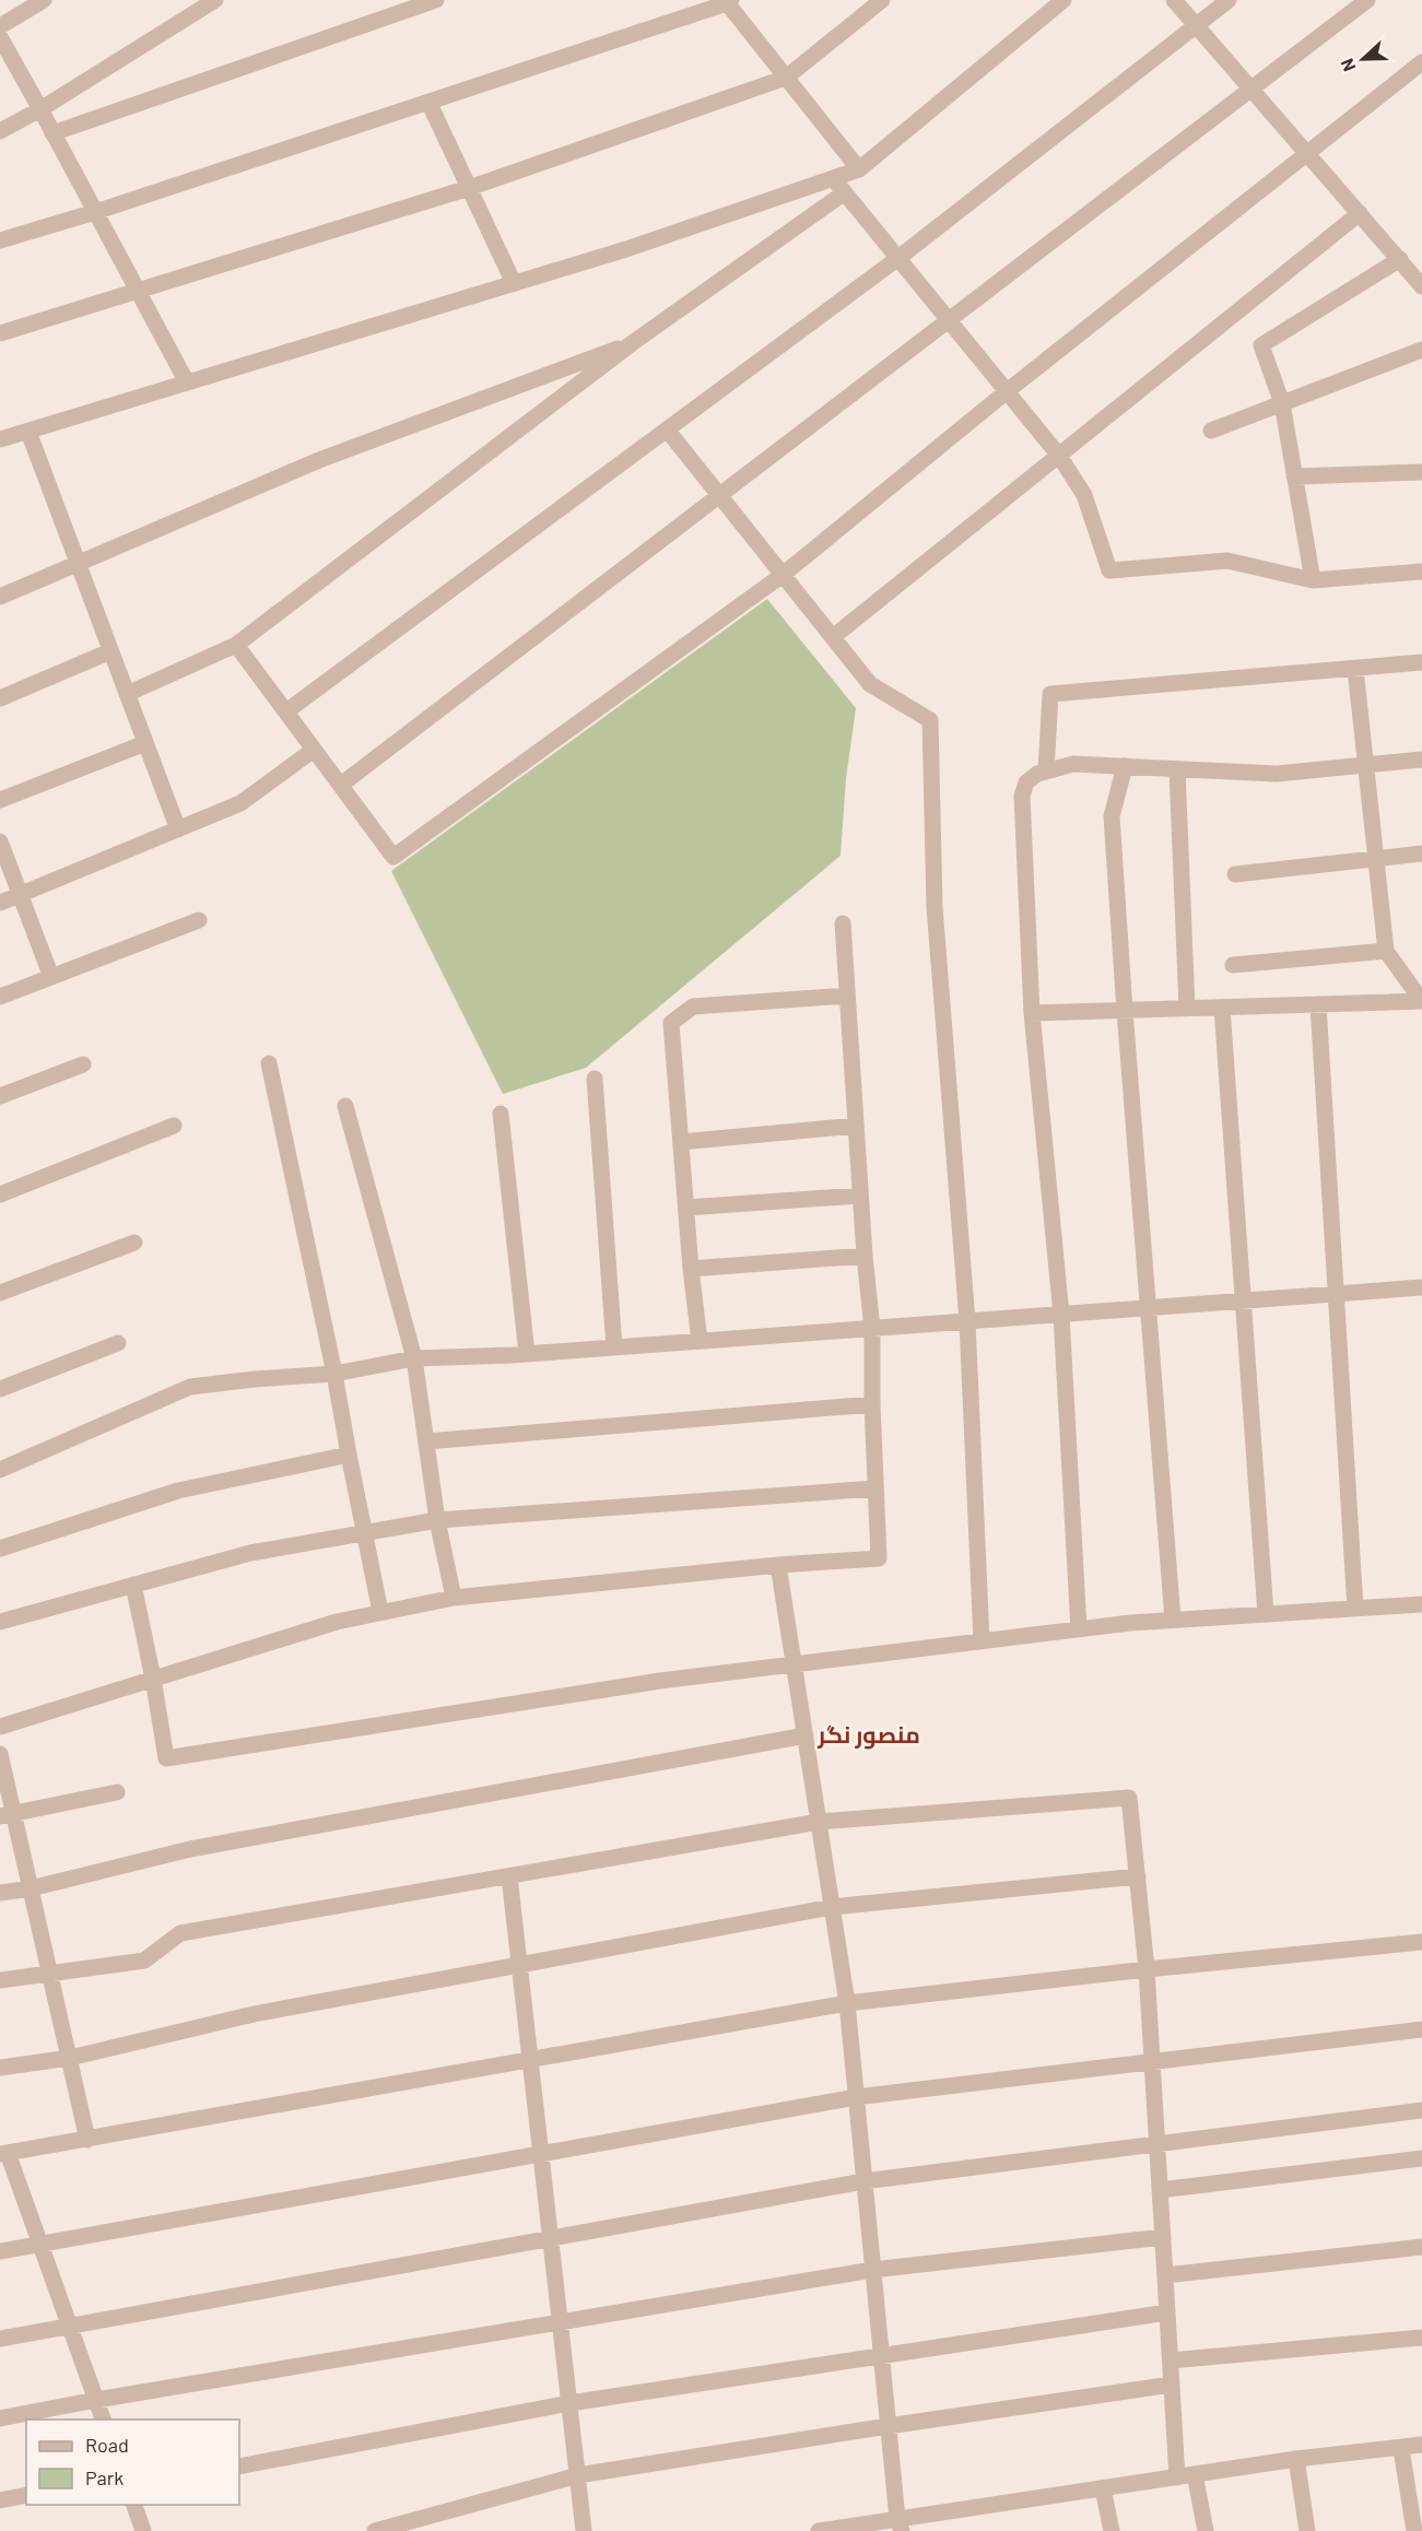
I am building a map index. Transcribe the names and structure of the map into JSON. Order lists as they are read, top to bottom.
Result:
{
  "districts": ["منصور نگر"],
  "legend": ["Road", "Park"],
  "north": "left"
}
